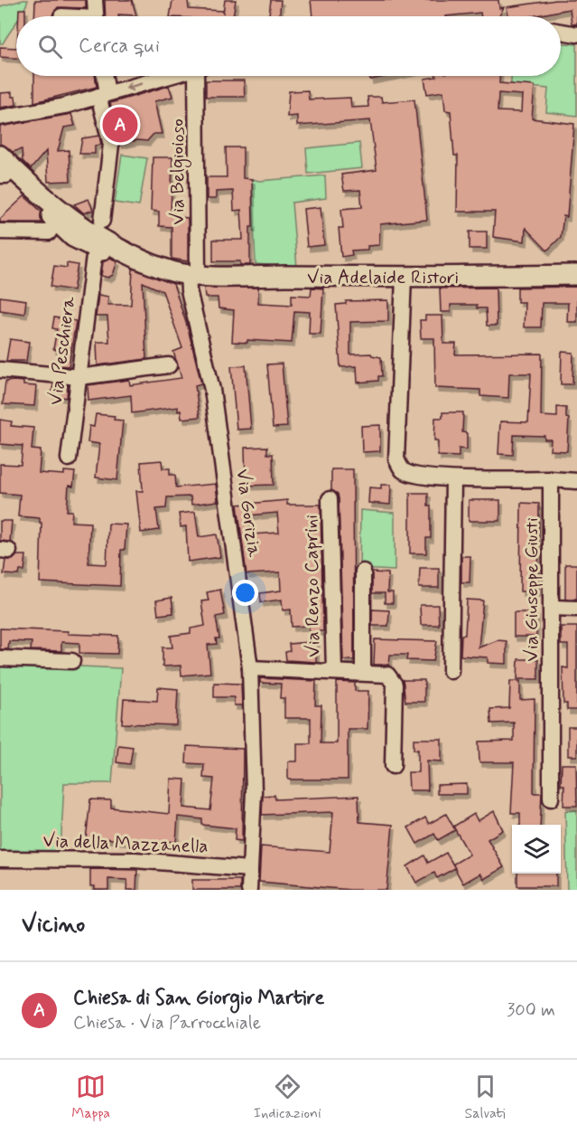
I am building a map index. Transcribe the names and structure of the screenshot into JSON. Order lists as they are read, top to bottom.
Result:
{
  "streets": {
    "main road": ["Via Adelaide Ristori"],
    "street": [
      "Via Belgioioso",
      "Via Peschiera",
      "Via Gorizia",
      "Via Renzo Caprini",
      "Via Giuseppe Giusti",
      "Via della Mazzanella"
    ]
  },
  "crossings": [
    ["Via Belgioioso", "Via Adelaide Ristori"],
    ["Via Belgioioso", "Via Gorizia"],
    ["Via Adelaide Ristori", "Via Gorizia"],
    ["Via Gorizia", "Via Renzo Caprini"],
    ["Via Gorizia", "Via della Mazzanella"]
  ],
  "page": {
    "search": "Cerca qui",
    "pins": "A",
    "heading": "Vicino",
    "list": [
      {
        "mark": "A",
        "name": "Chiesa di San Giorgio Martire",
        "note": "Chiesa · Via Parrocchiale",
        "value": "300 m"
      }
    ],
    "nav": ["Mappa", "Indicazioni", "Salvati"]
  }
}
